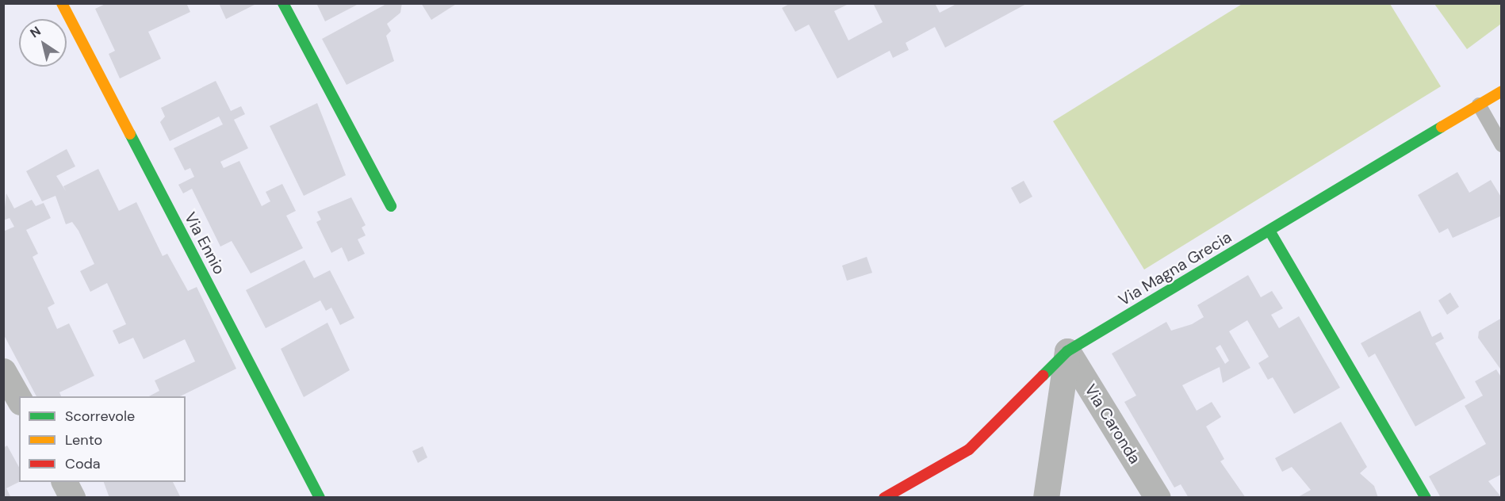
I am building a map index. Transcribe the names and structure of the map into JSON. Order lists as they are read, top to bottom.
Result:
{
  "streets": {
    "street": ["Via Ennio", "Via Magna Grecia", "Via Caronda"]
  },
  "crossings": [
    ["Via Magna Grecia", "Via Caronda"]
  ],
  "legend": ["Scorrevole", "Lento", "Coda"],
  "north": "top left"
}
